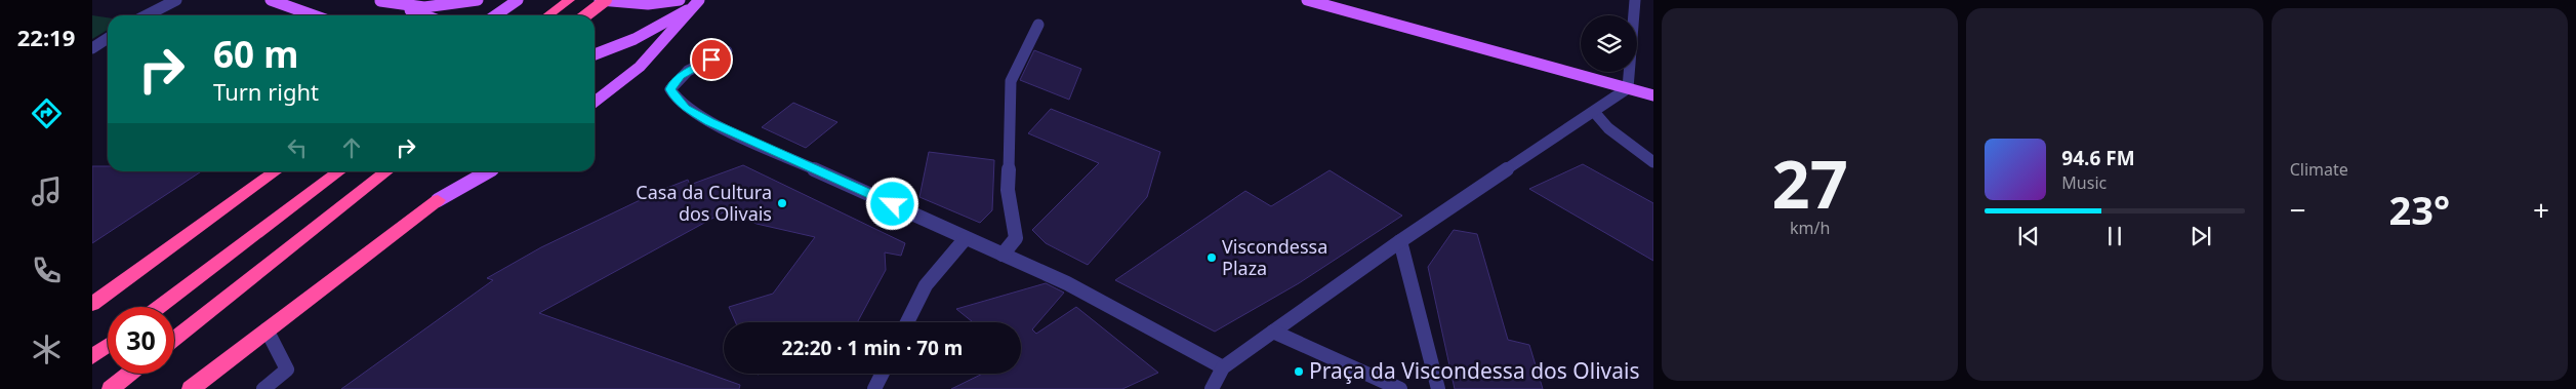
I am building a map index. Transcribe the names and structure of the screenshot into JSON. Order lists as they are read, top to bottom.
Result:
{
  "places": ["Casa da Cultura dos Olivais", "Viscondessa Plaza", "Praça da Viscondessa dos Olivais"],
  "page": {
    "tabs": "22:19",
    "tile": [
      ["27", "km/h"],
      "Climate"
    ],
    "turn": ["60 m", "Turn right"],
    "song": ["94.6 FM", "Music"],
    "heat": ["−", "23°", "+"],
    "limit": "30",
    "trip": "22:20 · 1 min · 70 m"
  }
}
